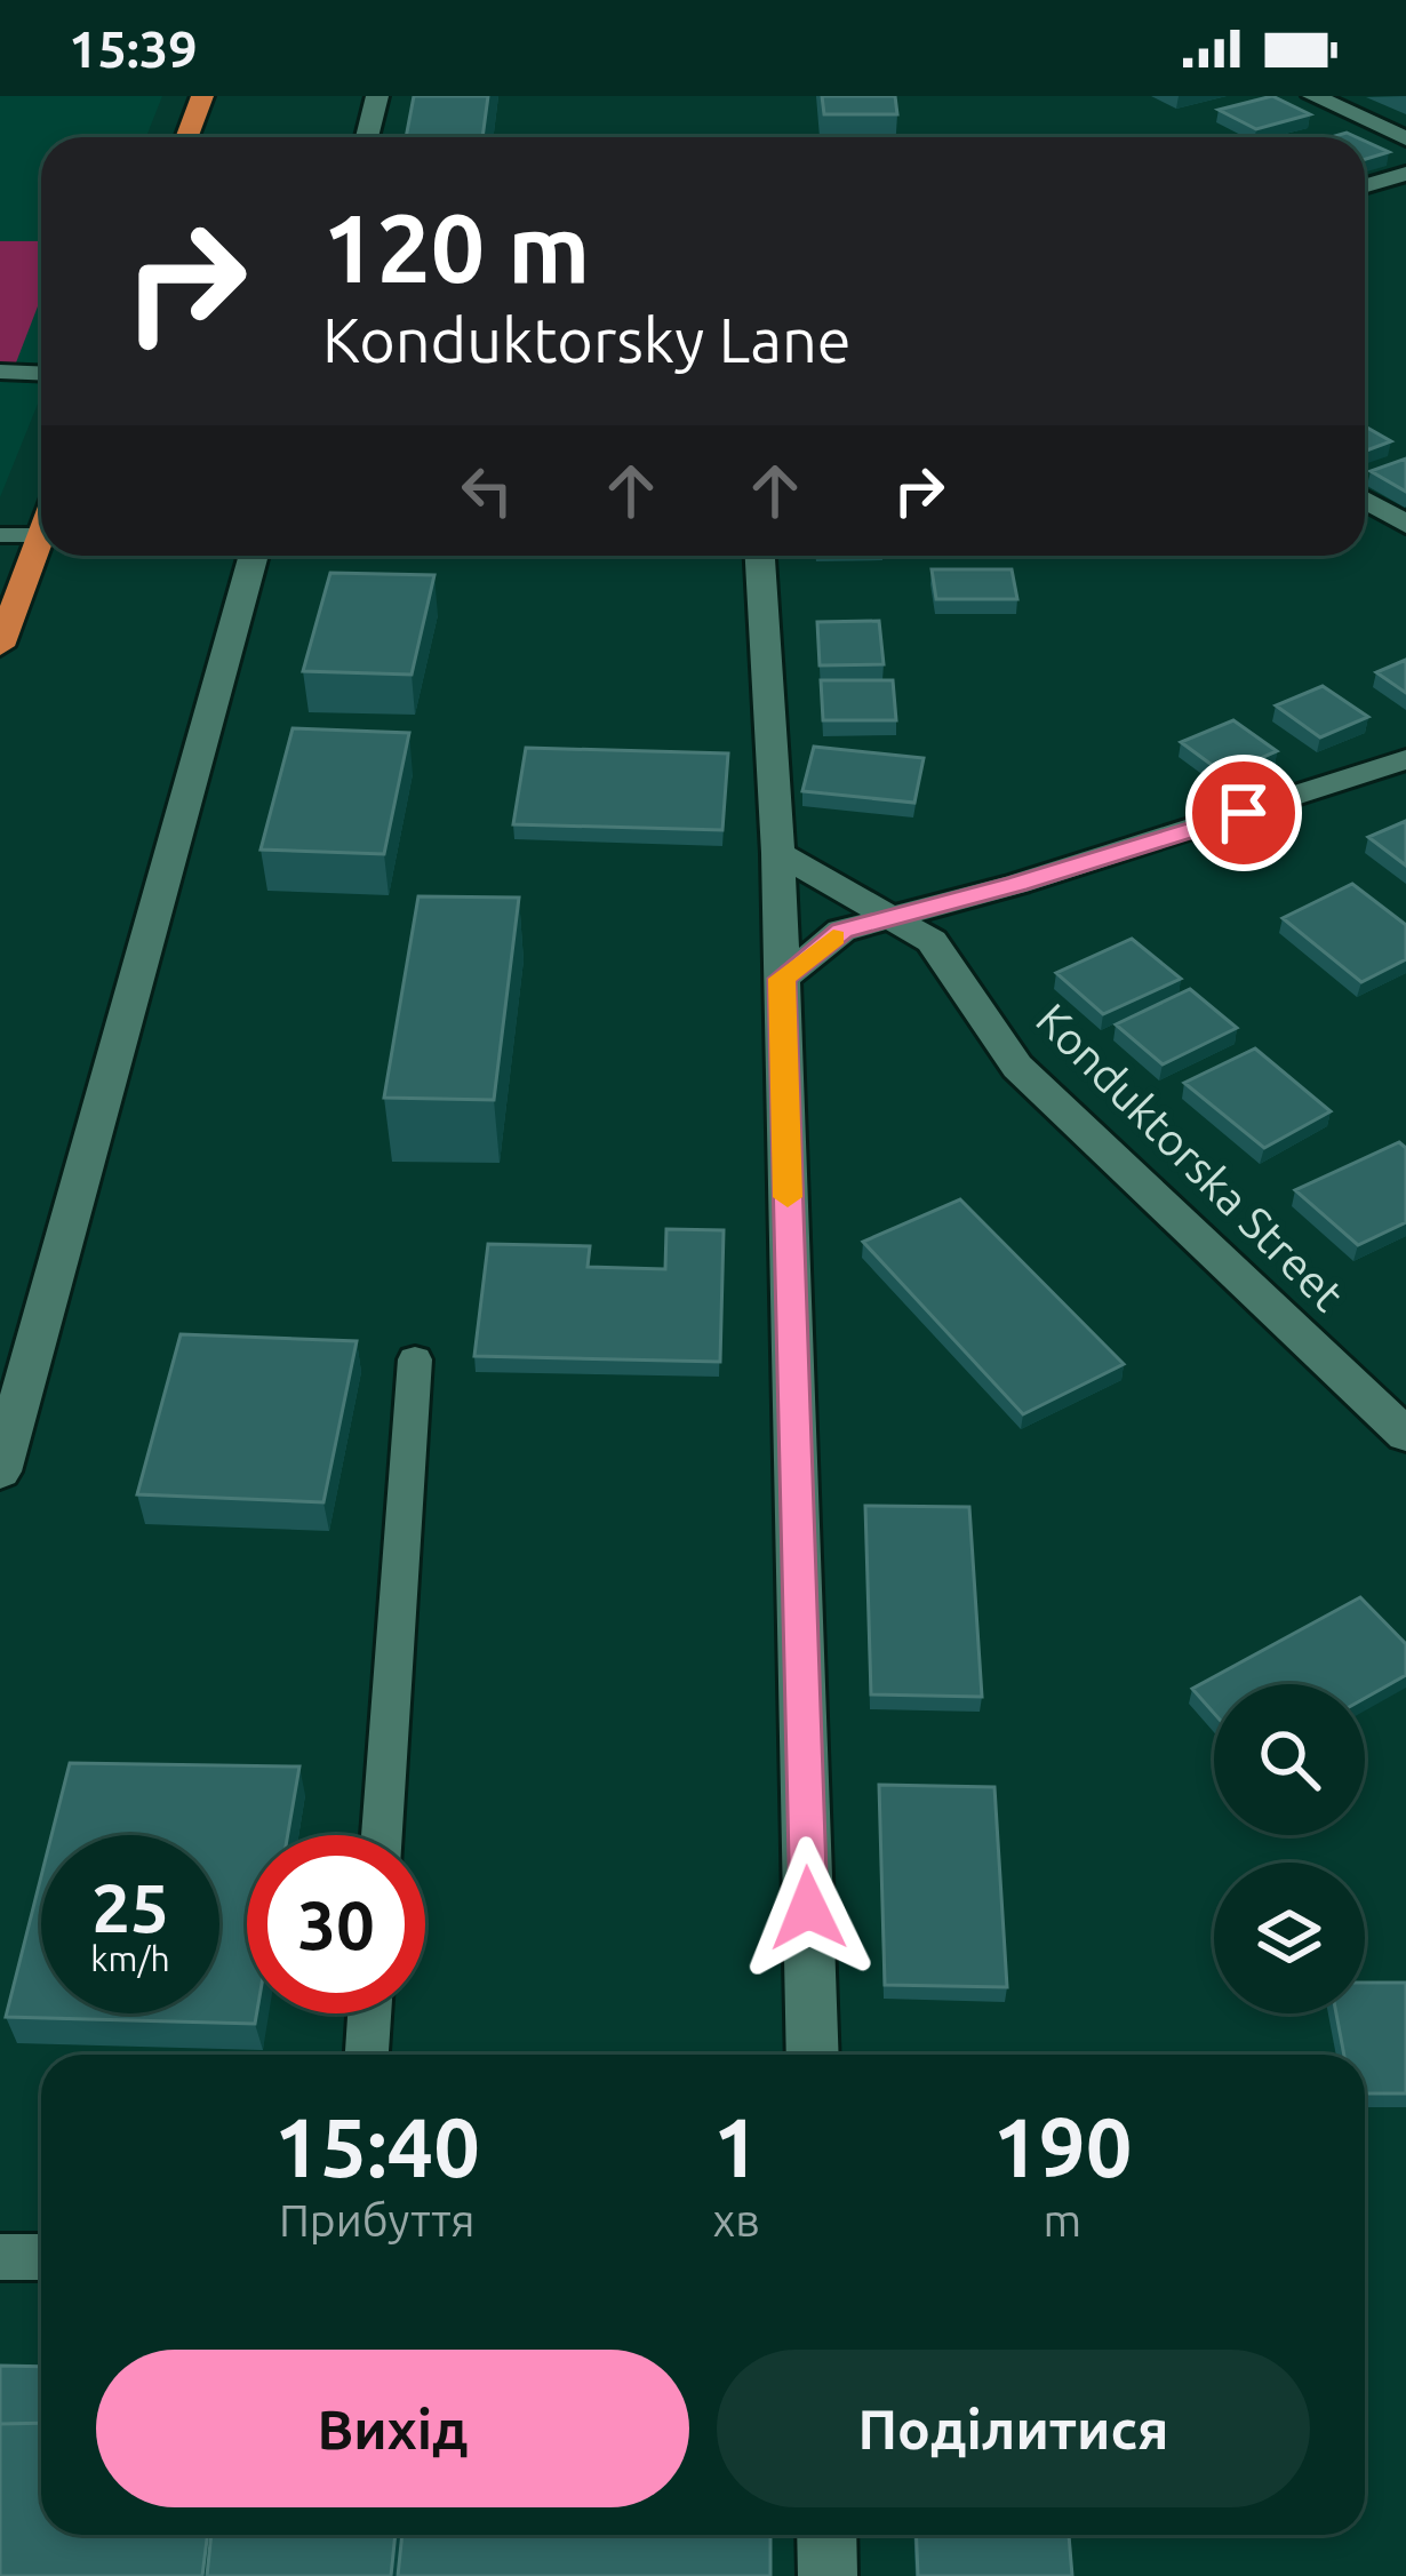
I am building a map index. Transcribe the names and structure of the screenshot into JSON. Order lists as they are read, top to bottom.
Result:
{
  "streets": {
    "street": ["Konduktorska Street"]
  },
  "page": {
    "status": "15:39",
    "turn": ["120 m", "Konduktorsky Lane"],
    "speed": "25 km/h",
    "limit": "30",
    "eta": [
      "15:40",
      "Прибуття",
      "1",
      "хв",
      "190",
      "m"
    ],
    "buttons": ["Вихід", "Поділитися"]
  }
}
